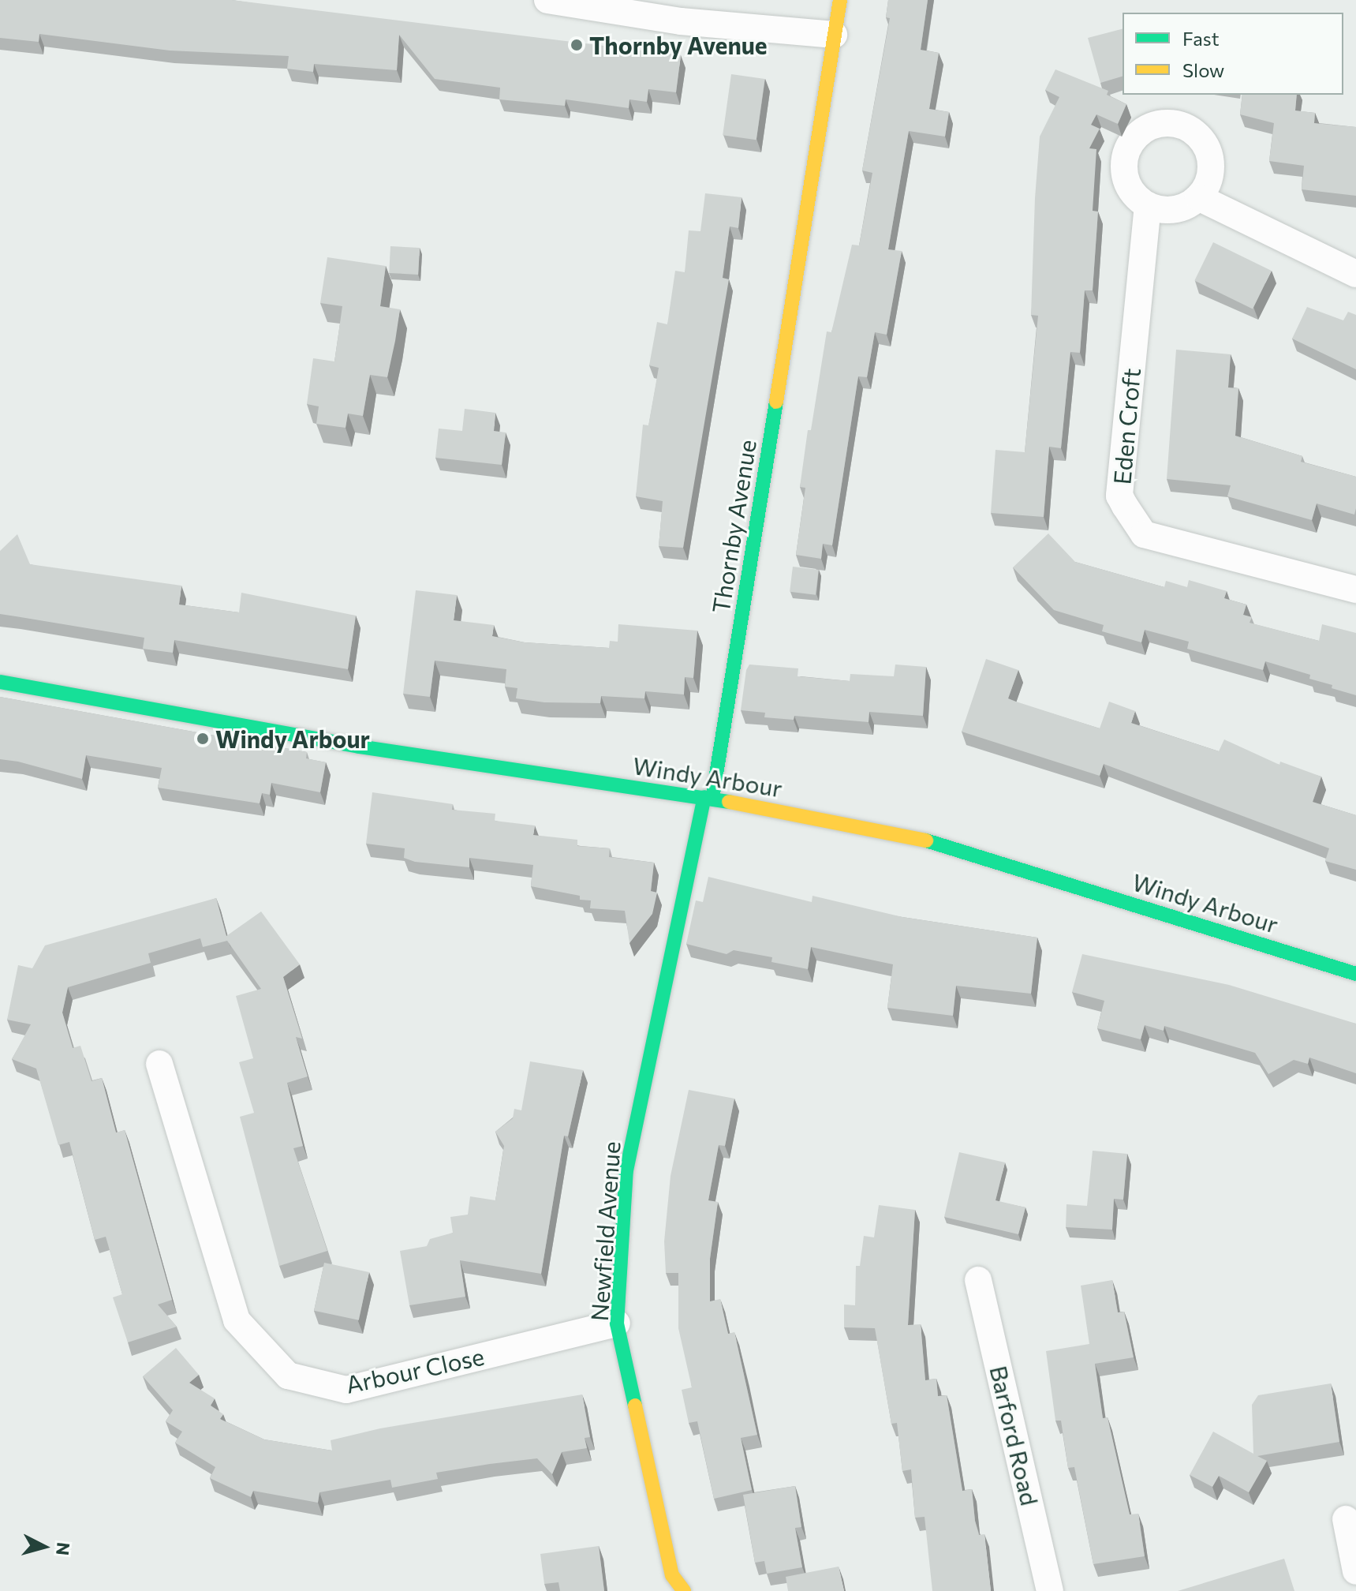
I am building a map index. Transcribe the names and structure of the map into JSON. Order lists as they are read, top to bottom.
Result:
{
  "streets": {
    "street": [
      "Eden Croft",
      "Thornby Avenue",
      "Windy Arbour",
      "Newfield Avenue",
      "Arbour Close",
      "Barford Road"
    ]
  },
  "crossings": [
    ["Thornby Avenue", "Windy Arbour"],
    ["Thornby Avenue", "Newfield Avenue"],
    ["Windy Arbour", "Newfield Avenue"],
    ["Newfield Avenue", "Arbour Close"]
  ],
  "places": ["Thornby Avenue", "Windy Arbour"],
  "legend": ["Fast", "Slow"],
  "north": "right"
}
